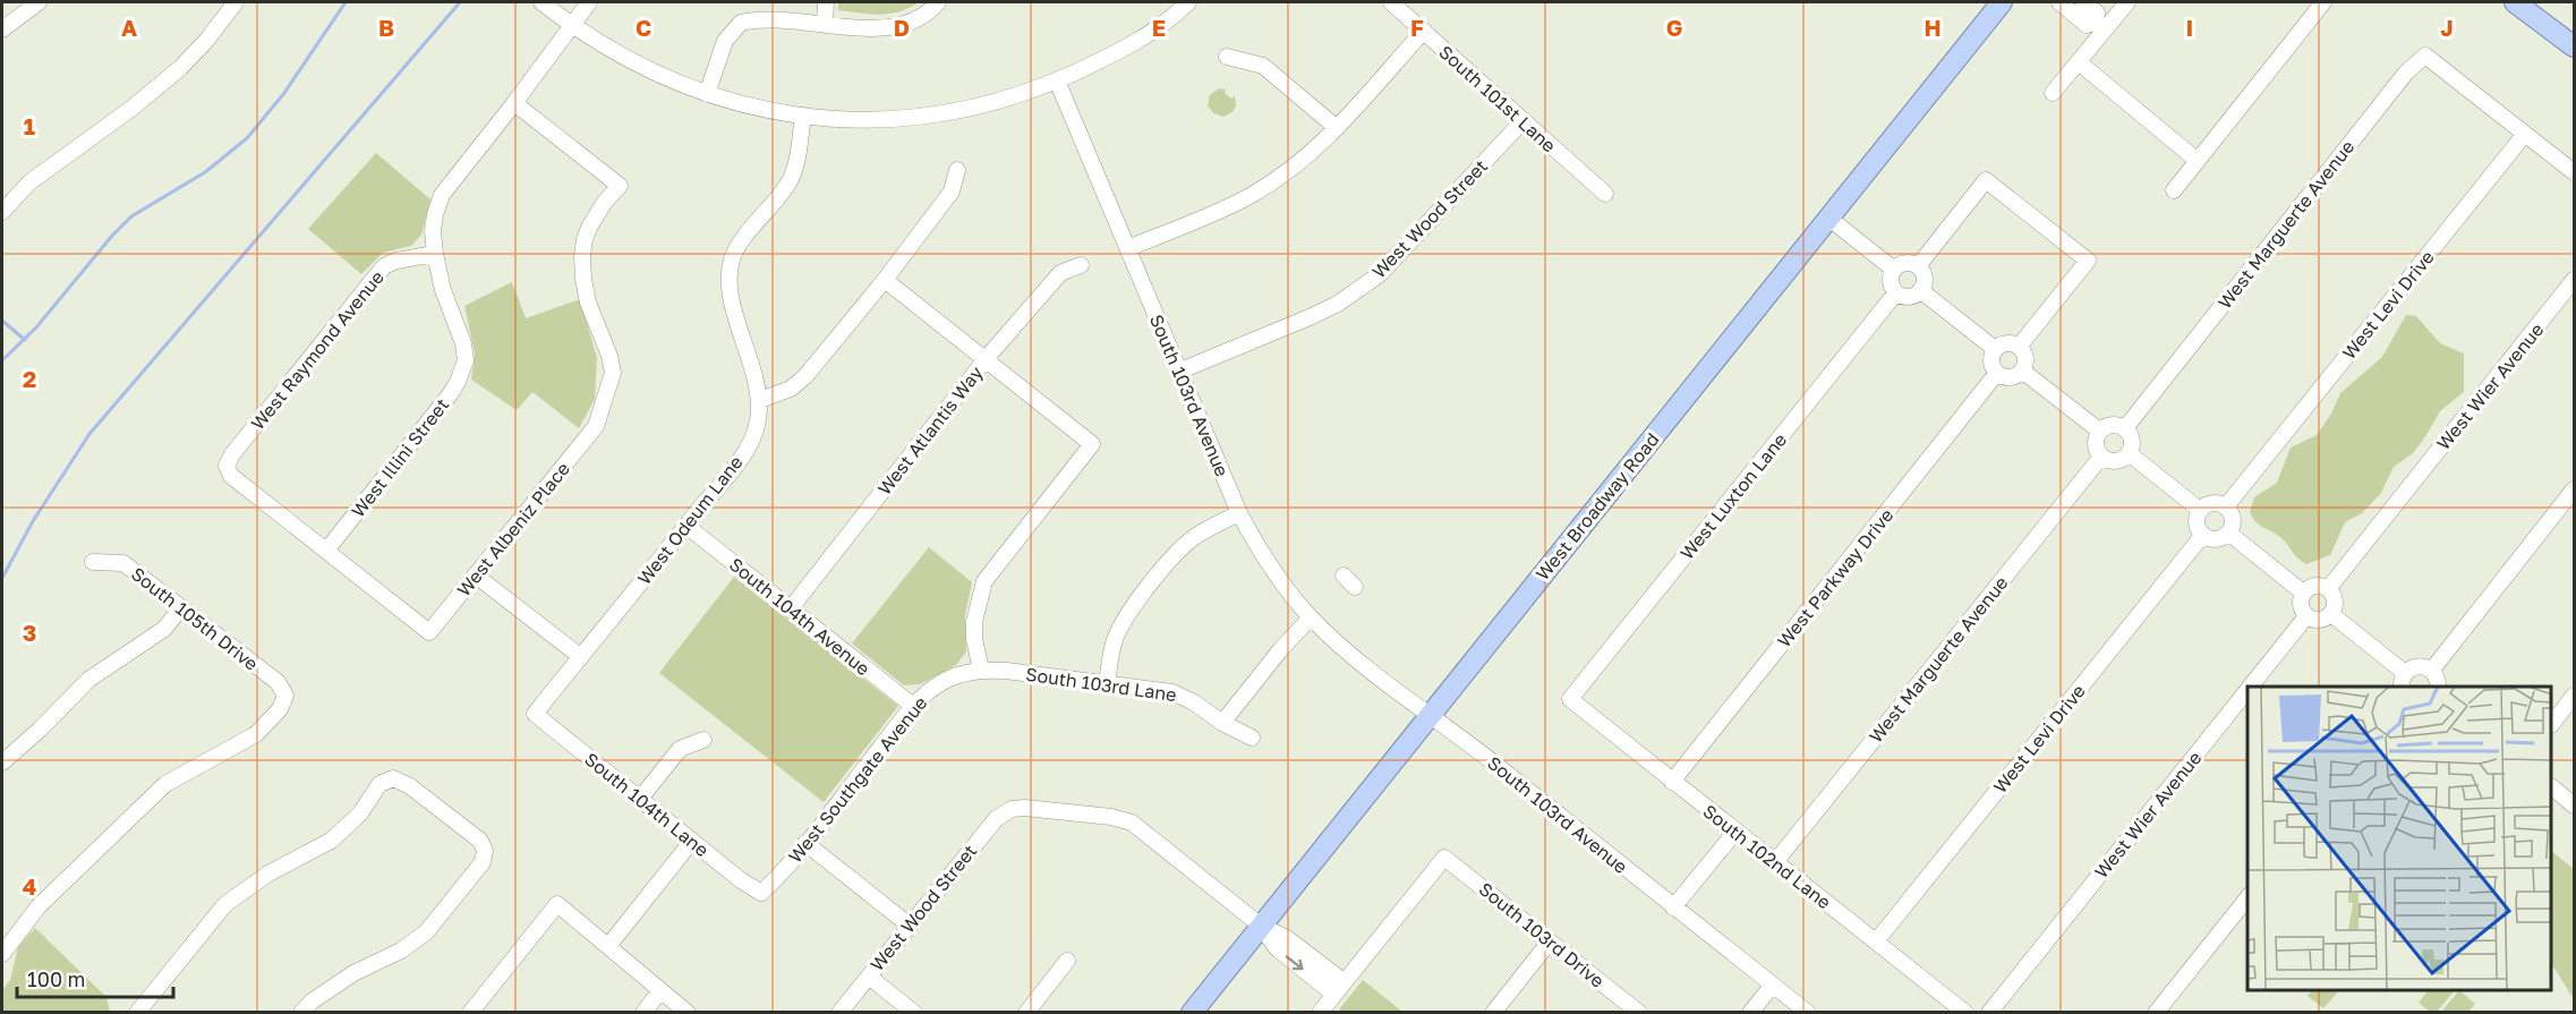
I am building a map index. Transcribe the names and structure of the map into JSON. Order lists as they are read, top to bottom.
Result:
{
  "streets": {
    "main road": ["West Broadway Road"],
    "street": [
      "South 101st Lane",
      "West Wood Street",
      "West Marguerte Avenue",
      "West Levi Drive",
      "West Raymond Avenue",
      "West Wier Avenue",
      "South 103rd Avenue",
      "West Atlantis Way",
      "West Illini Street",
      "West Luxton Lane",
      "West Odeum Lane",
      "West Albeniz Place",
      "West Parkway Drive",
      "South 104th Avenue",
      "South 105th Drive",
      "South 103rd Lane",
      "West Southgate Avenue",
      "South 104th Lane",
      "South 102nd Lane",
      "South 103rd Drive"
    ]
  },
  "crossings": [
    ["South 101st Lane", "West Wood Street"],
    ["West Wood Street", "South 103rd Avenue"],
    ["West Wood Street", "West Broadway Road"],
    ["West Marguerte Avenue", "West Levi Drive"],
    ["West Marguerte Avenue", "South 102nd Lane"],
    ["West Levi Drive", "South 102nd Lane"],
    ["West Raymond Avenue", "West Illini Street"],
    ["West Raymond Avenue", "West Albeniz Place"],
    ["South 103rd Avenue", "West Broadway Road"],
    ["West Atlantis Way", "South 104th Avenue"],
    ["West Illini Street", "West Albeniz Place"],
    ["West Luxton Lane", "South 102nd Lane"],
    ["West Odeum Lane", "South 104th Avenue"],
    ["West Odeum Lane", "South 104th Lane"],
    ["West Parkway Drive", "South 102nd Lane"],
    ["South 104th Avenue", "West Southgate Avenue"],
    ["South 103rd Lane", "West Southgate Avenue"],
    ["West Southgate Avenue", "South 104th Lane"]
  ],
  "scale_bar": "100 m",
  "grid": {
    "columns": [
      "A",
      "B",
      "C",
      "D",
      "E",
      "F",
      "G",
      "H",
      "I",
      "J"
    ],
    "rows": [
      "1",
      "2",
      "3",
      "4"
    ]
  }
}
